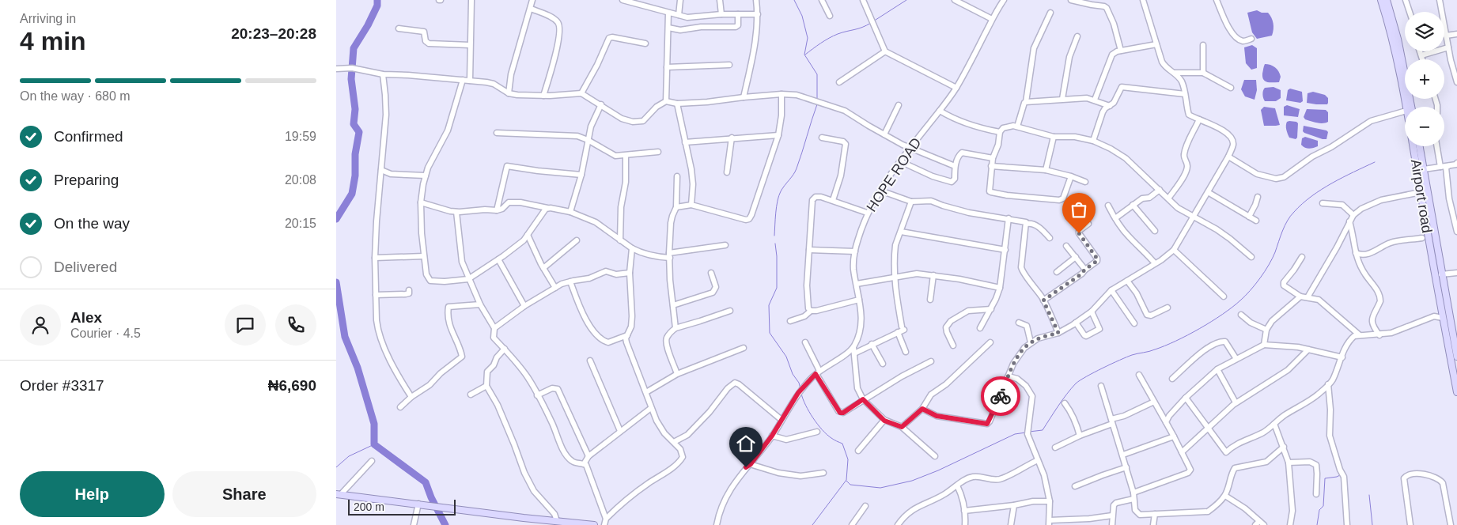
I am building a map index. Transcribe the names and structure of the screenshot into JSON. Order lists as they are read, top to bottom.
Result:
{
  "streets": {
    "main road": ["Airport road"],
    "street": ["HOPE ROAD"]
  },
  "scale_bar": "200 m",
  "page": {
    "heading": ["4 min", "Arriving in", "20:23–20:28"],
    "panel": [
      "Alex",
      "Courier · 4.5",
      "Order #3317",
      "₦6,690"
    ],
    "map_buttons": ["+", "−"],
    "bar": "On the way · 680 m",
    "list": [
      ["Confirmed", "19:59"],
      ["Preparing", "20:08"],
      ["On the way", "20:15"],
      "Delivered"
    ],
    "buttons": ["Help", "Share"],
    "scale": "200 m"
  }
}
